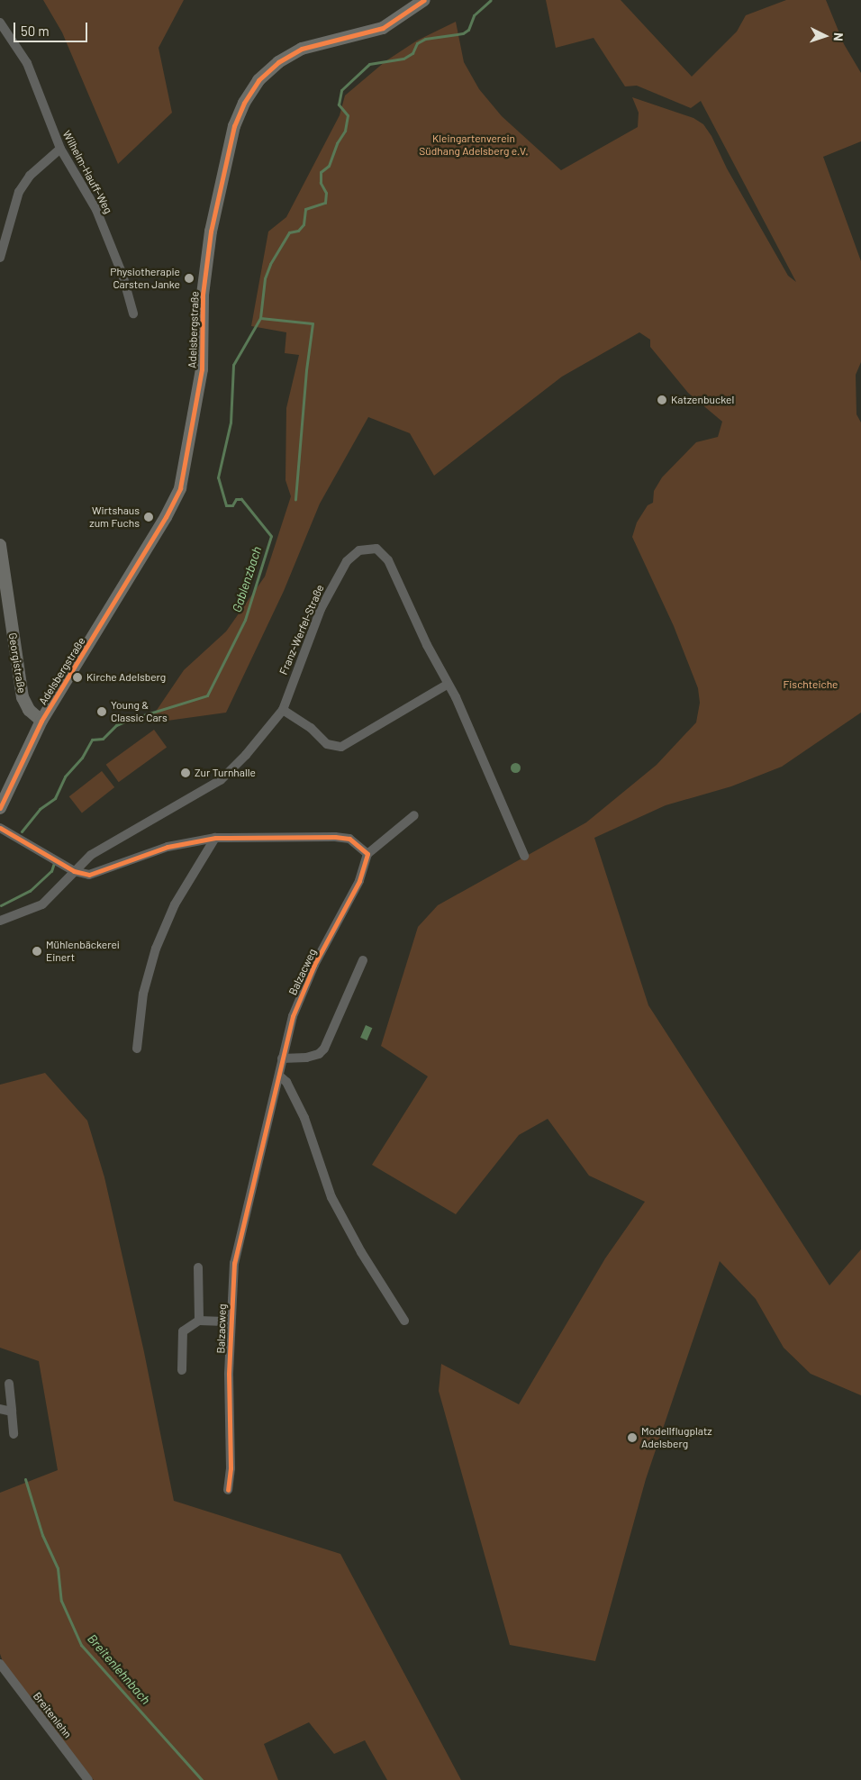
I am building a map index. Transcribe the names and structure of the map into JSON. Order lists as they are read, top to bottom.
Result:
{
  "streets": {
    "street": [
      "Wilhelm-Hauff-Weg",
      "Adelsbergstraße",
      "Franz-Werfel-Straße",
      "Georgistraße",
      "Balzacweg",
      "Breitenlehn"
    ]
  },
  "crossings": [
    ["Adelsbergstraße", "Georgistraße"]
  ],
  "water": ["Gablenzbach", "Breitenlehnbach"],
  "parks": ["Kleingartenverein Südhang Adelsberg e.V.", "Fischteiche"],
  "places": [
    "Physiotherapie Carsten Janke",
    "Katzenbuckel",
    "Wirtshaus zum Fuchs",
    "Kirche Adelsberg",
    "Young & Classic Cars",
    "Zur Turnhalle",
    "Mühlenbäckerei Einert",
    "Modellflugplatz Adelsberg"
  ],
  "scale_bar": "50 m",
  "north": "right"
}
